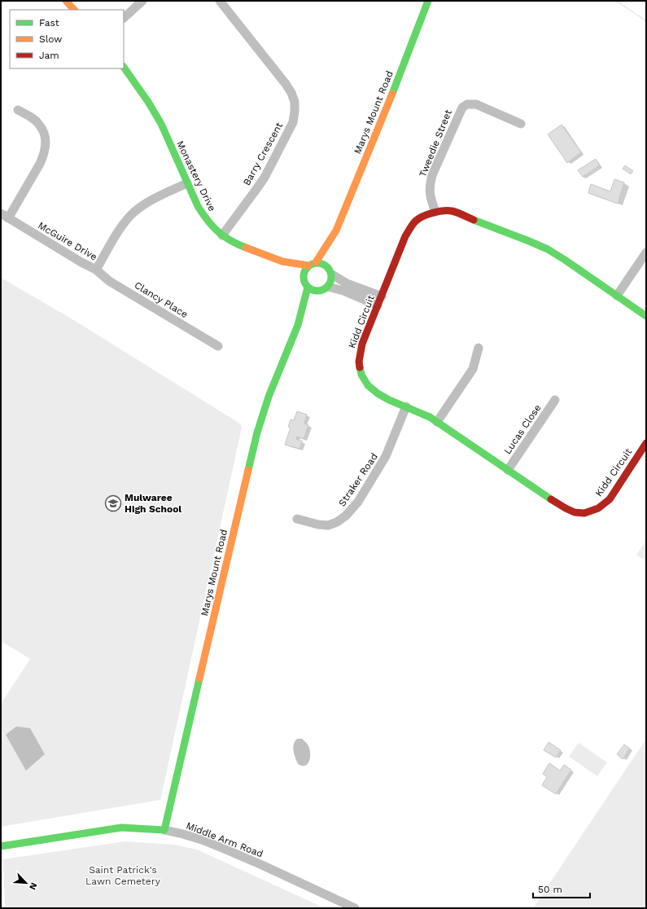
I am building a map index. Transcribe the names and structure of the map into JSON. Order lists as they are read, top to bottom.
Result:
{
  "streets": {
    "street": [
      "Marys Mount Road",
      "Tweedie Street",
      "Barry Crescent",
      "Monastery Drive",
      "McGuire Drive",
      "Clancy Place",
      "Kidd Circuit",
      "Lucas Close",
      "Straker Road",
      "Middle Arm Road"
    ]
  },
  "crossings": [
    ["Marys Mount Road", "Monastery Drive"],
    ["Marys Mount Road", "Middle Arm Road"],
    ["Tweedie Street", "Kidd Circuit"],
    ["Barry Crescent", "Monastery Drive"],
    ["Monastery Drive", "McGuire Drive"],
    ["McGuire Drive", "Clancy Place"],
    ["Kidd Circuit", "Lucas Close"],
    ["Kidd Circuit", "Straker Road"]
  ],
  "parks": ["Saint Patrick's Lawn Cemetery"],
  "places": {
    "school or university": ["Mulwaree High School"]
  },
  "legend": ["Fast", "Slow", "Jam"],
  "scale_bar": "50 m",
  "north": "bottom right"
}
